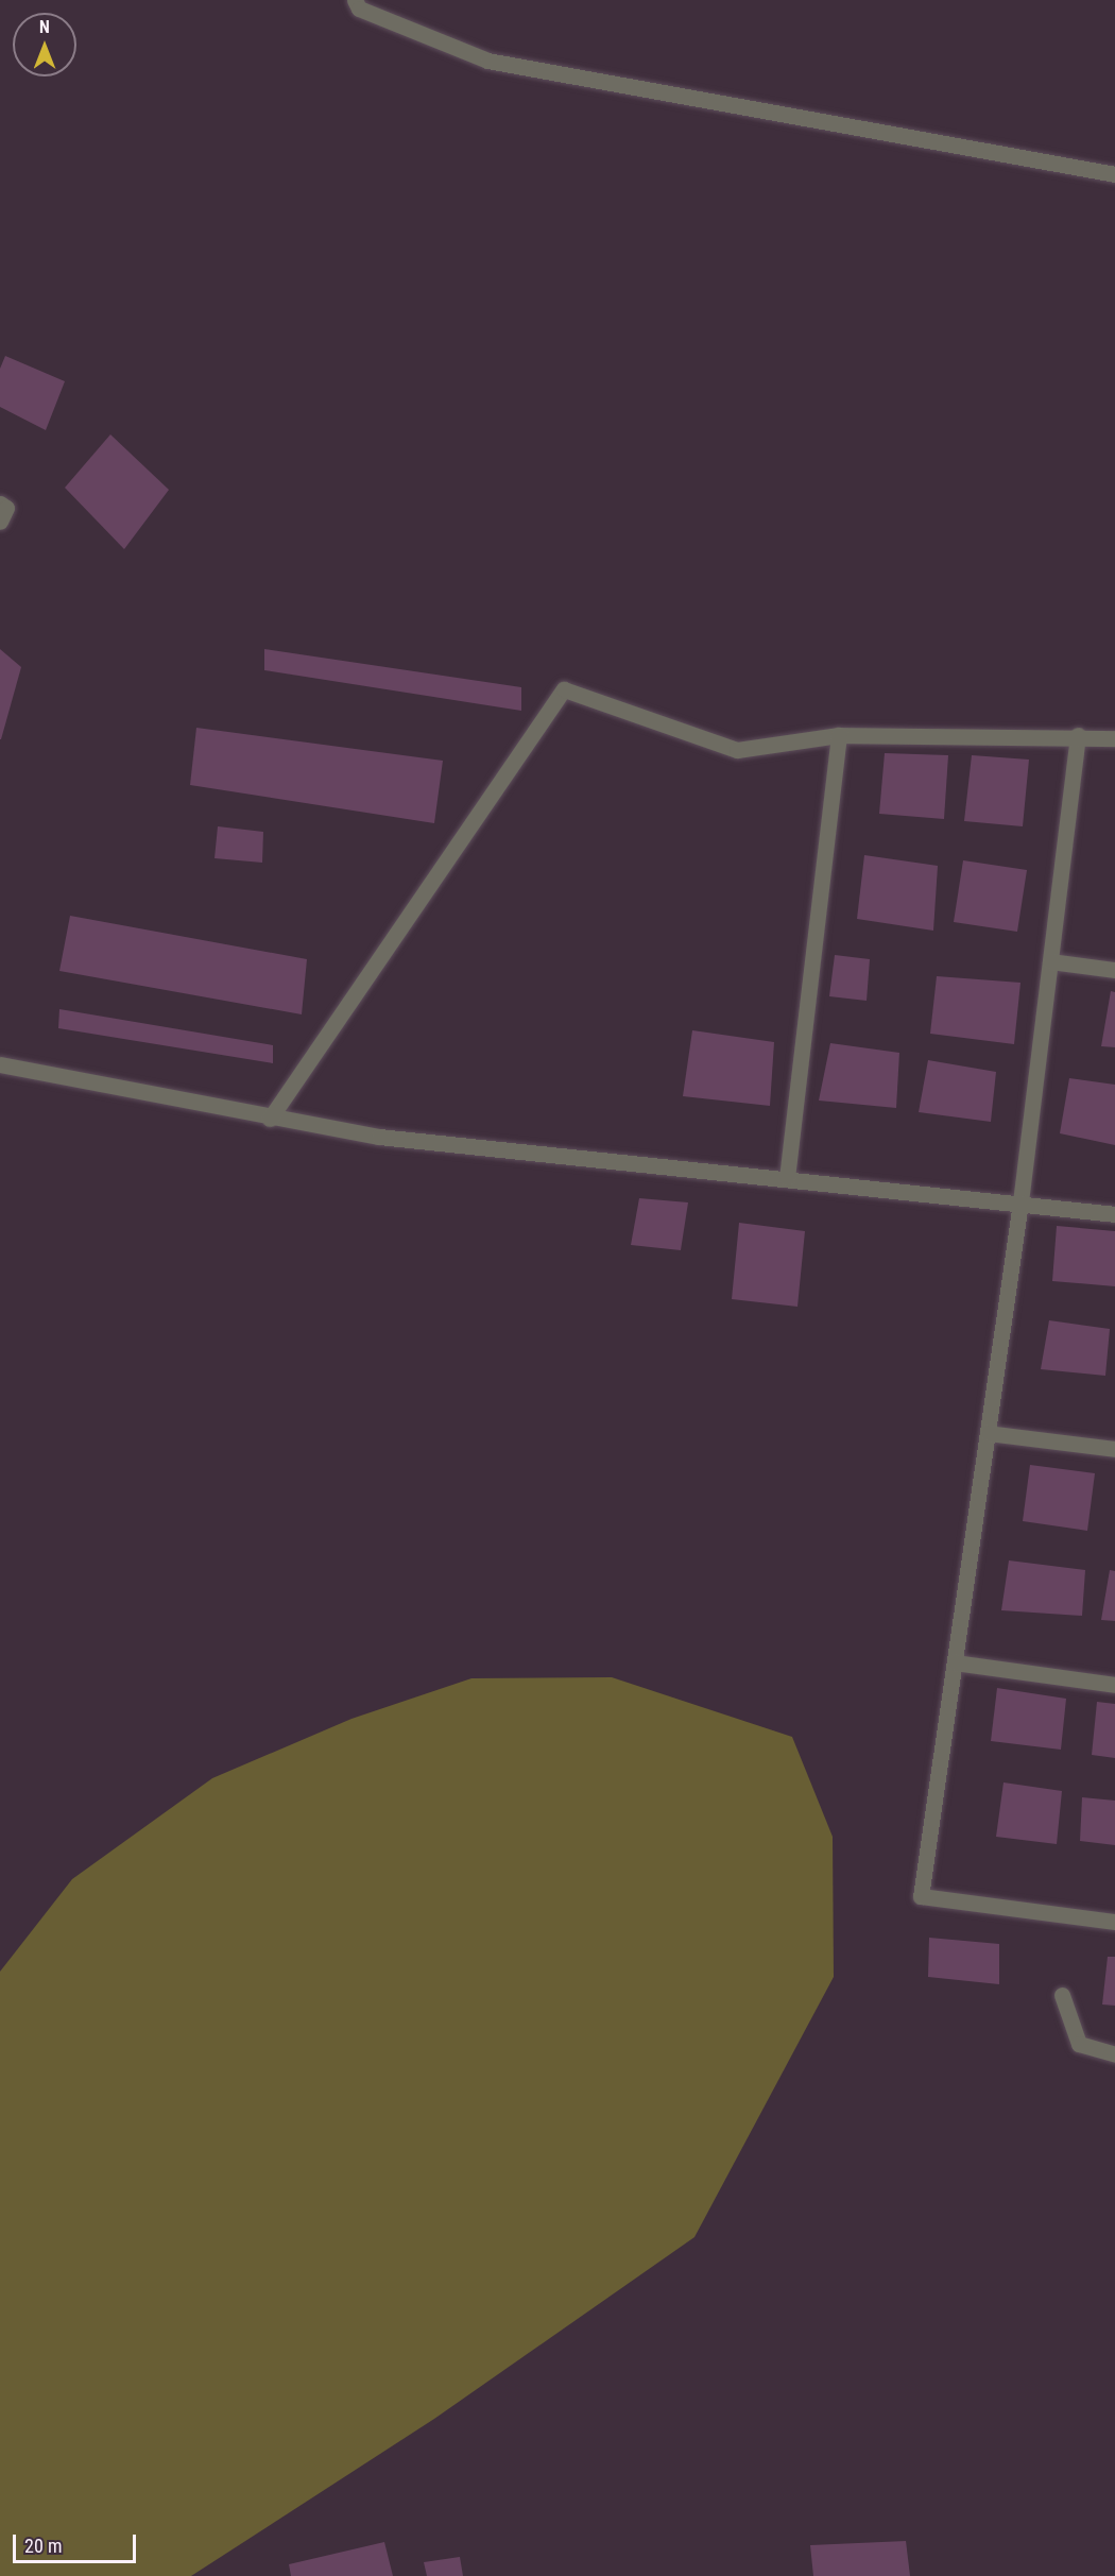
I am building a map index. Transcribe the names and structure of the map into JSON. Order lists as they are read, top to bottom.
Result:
{
  "scale_bar": "20 m",
  "north": "top"
}
